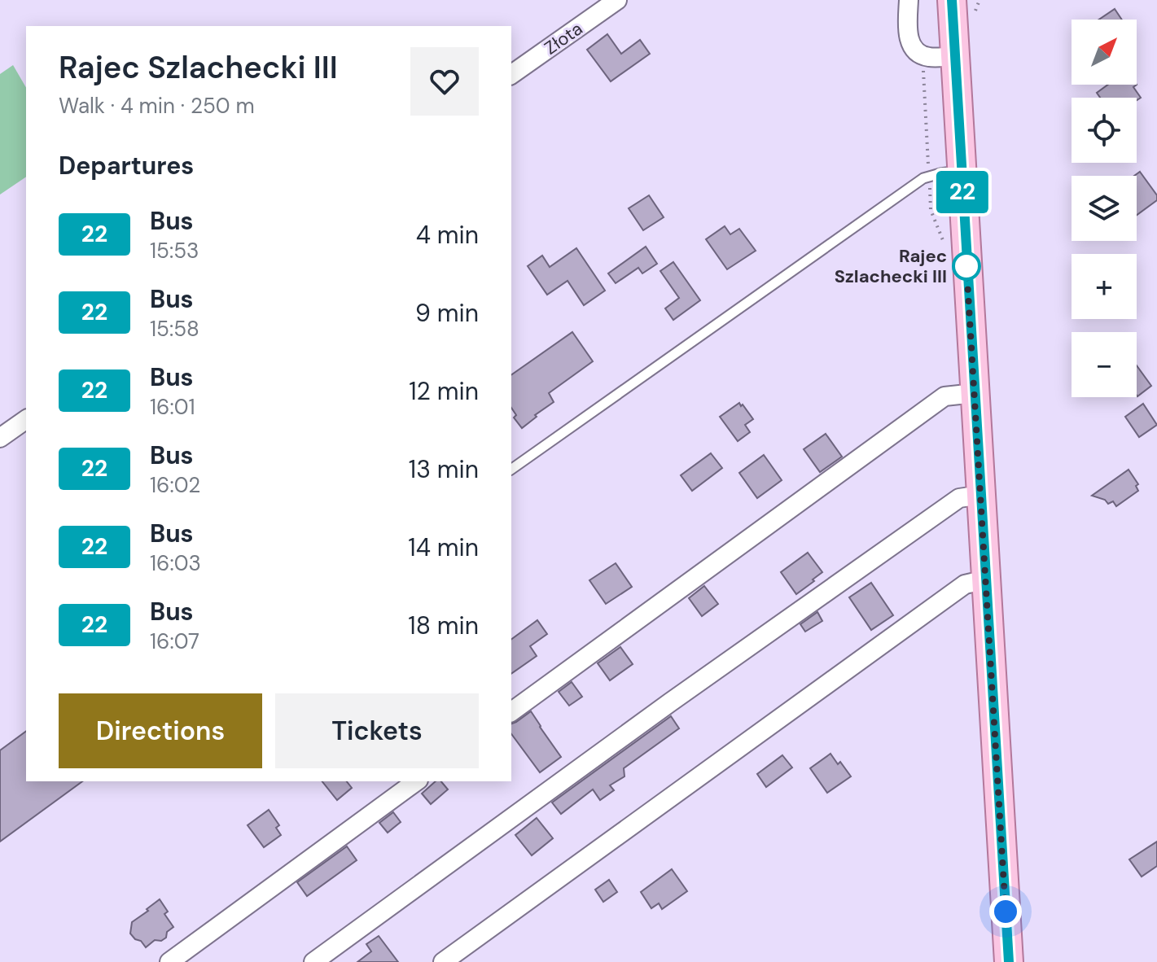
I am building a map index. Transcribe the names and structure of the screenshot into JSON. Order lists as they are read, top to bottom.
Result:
{
  "streets": {
    "street": ["Złota"]
  },
  "places": ["Rajec Szlachecki III"],
  "lines": ["bus line 22"],
  "north": "top right",
  "page": {
    "on_map": "22",
    "map_buttons": ["+", "−"],
    "heading": [
      ["Rajec Szlachecki III", "Walk · 4 min · 250 m"],
      "Departures"
    ],
    "list": [
      {
        "mark": "22",
        "name": "Bus",
        "note": "15:53",
        "value": "4 min"
      },
      {
        "mark": "22",
        "name": "Bus",
        "note": "15:58",
        "value": "9 min"
      },
      {
        "mark": "22",
        "name": "Bus",
        "note": "16:01",
        "value": "12 min"
      },
      {
        "mark": "22",
        "name": "Bus",
        "note": "16:02",
        "value": "13 min"
      },
      {
        "mark": "22",
        "name": "Bus",
        "note": "16:03",
        "value": "14 min"
      },
      {
        "mark": "22",
        "name": "Bus",
        "note": "16:07",
        "value": "18 min"
      }
    ],
    "buttons": ["Directions", "Tickets"]
  }
}
